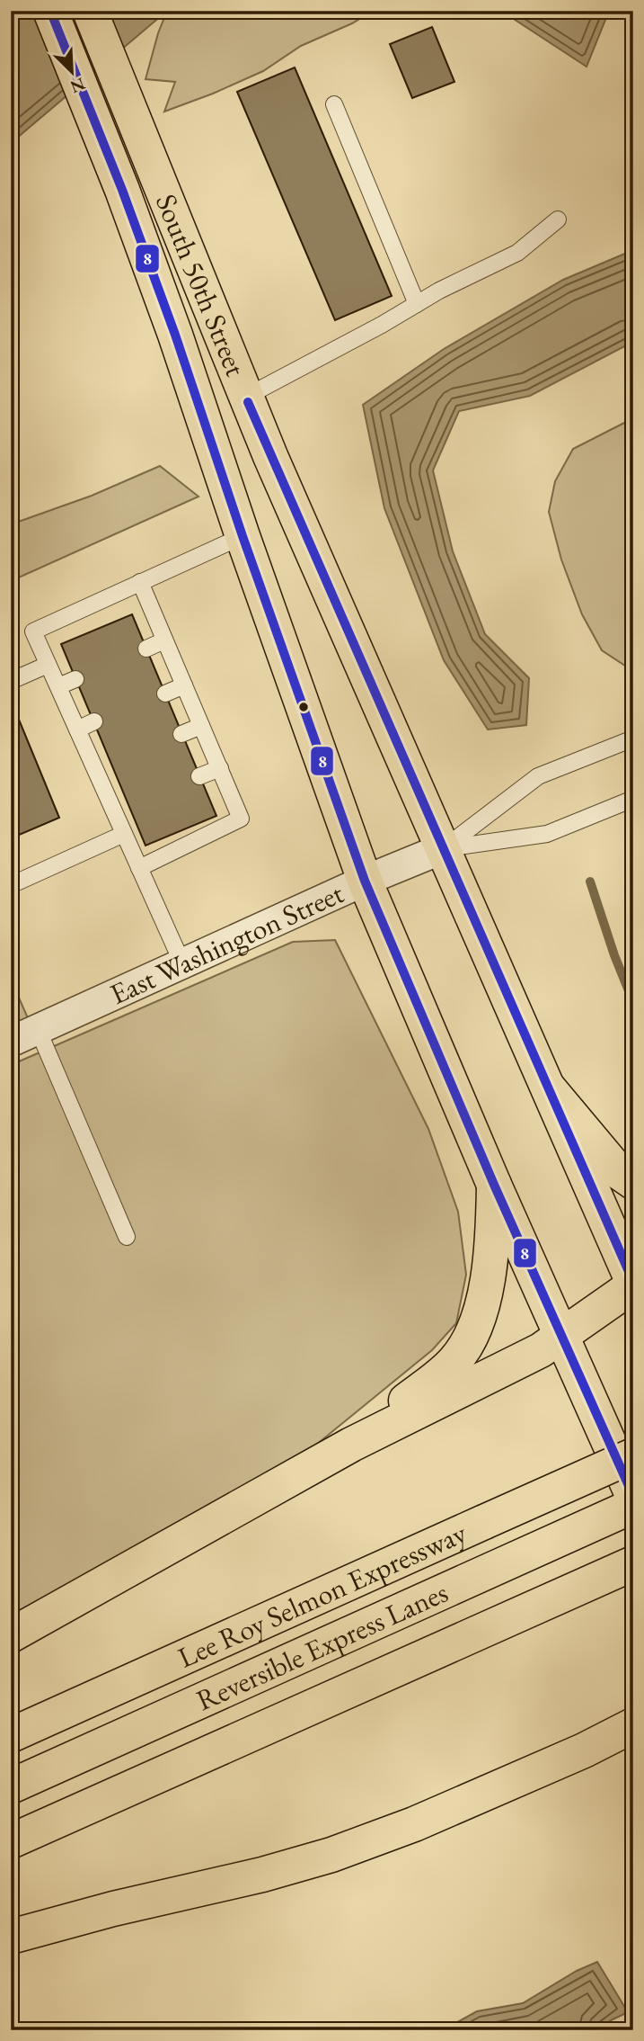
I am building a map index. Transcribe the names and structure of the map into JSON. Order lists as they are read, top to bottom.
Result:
{
  "streets": {
    "main road": ["South 50th Street", "Lee Roy Selmon Expressway", "Reversible Express Lanes"],
    "street": ["East Washington Street"]
  },
  "crossings": [
    ["South 50th Street", "East Washington Street"]
  ],
  "lines": ["transit line 8"],
  "north": "bottom right"
}
